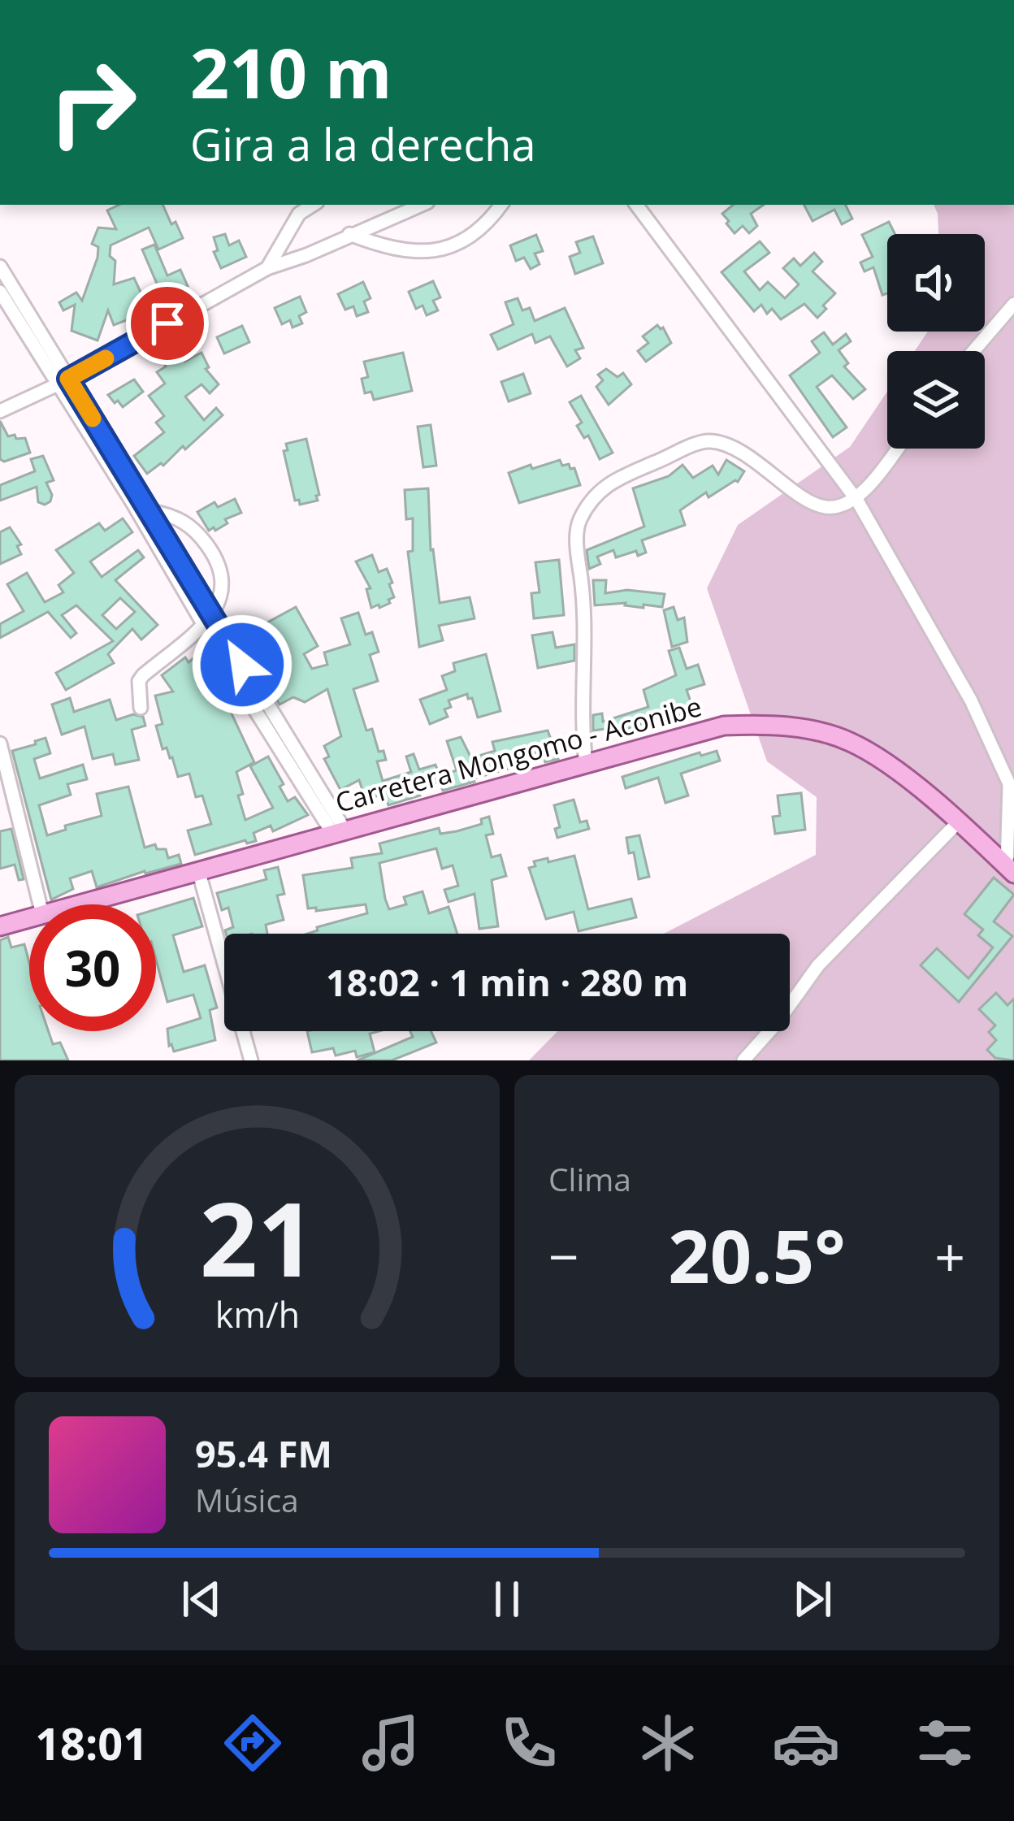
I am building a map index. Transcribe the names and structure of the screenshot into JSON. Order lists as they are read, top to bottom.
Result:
{
  "streets": {
    "main road": ["Carretera Mongomo - Aconibe"]
  },
  "page": {
    "turn": ["210 m", "Gira a la derecha"],
    "limit": "30",
    "trip": "18:02 · 1 min · 280 m",
    "tile": "Clima",
    "heat": ["−", "20.5°", "+"],
    "song": ["95.4 FM", "Música"],
    "tabs": "18:01",
    "gauge": ["21", "km/h"]
  }
}
